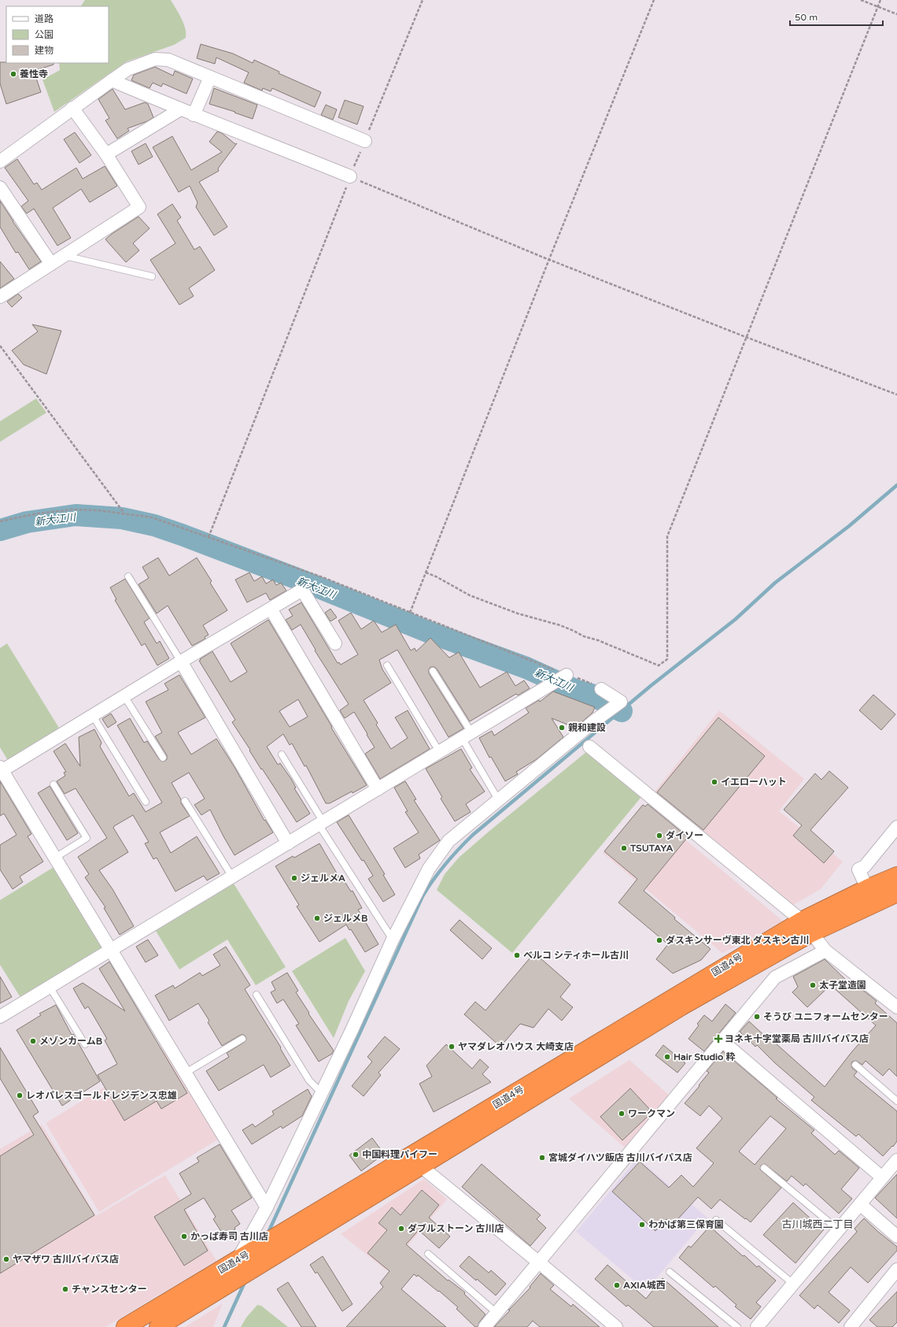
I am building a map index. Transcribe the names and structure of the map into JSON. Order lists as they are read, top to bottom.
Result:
{
  "streets": {
    "highway": ["国道4号"]
  },
  "districts": ["古川城西二丁目"],
  "water": ["新大江川"],
  "places": {
    "other": [
      "養性寺",
      "親和建設",
      "イエローハット",
      "ダイソー",
      "TSUTAYA",
      "ジェルメA",
      "ジェルメB",
      "ダスキンサーヴ東北 ダスキン古川",
      "ベルコ シティホール古川",
      "太子堂造園",
      "そうび ユニフォームセンター",
      "メゾンカームB",
      "ヤマダレオハウス 大崎支店",
      "Hair Studio 粋",
      "レオパレスゴールドレジデンス忠雄",
      "ワークマン",
      "中国料理パイフー",
      "宮城ダイハツ飯店 古川バイパス店",
      "わかば第三保育園",
      "ダブルストーン 古川店",
      "かっぱ寿司 古川店",
      "ヤマザワ 古川バイパス店",
      "AXIA城西",
      "チャンスセンター"
    ],
    "health": ["ヨネキ十字堂薬局 古川バイパス店"]
  },
  "legend": ["道路", "公園", "建物"],
  "scale_bar": "50 m"
}
